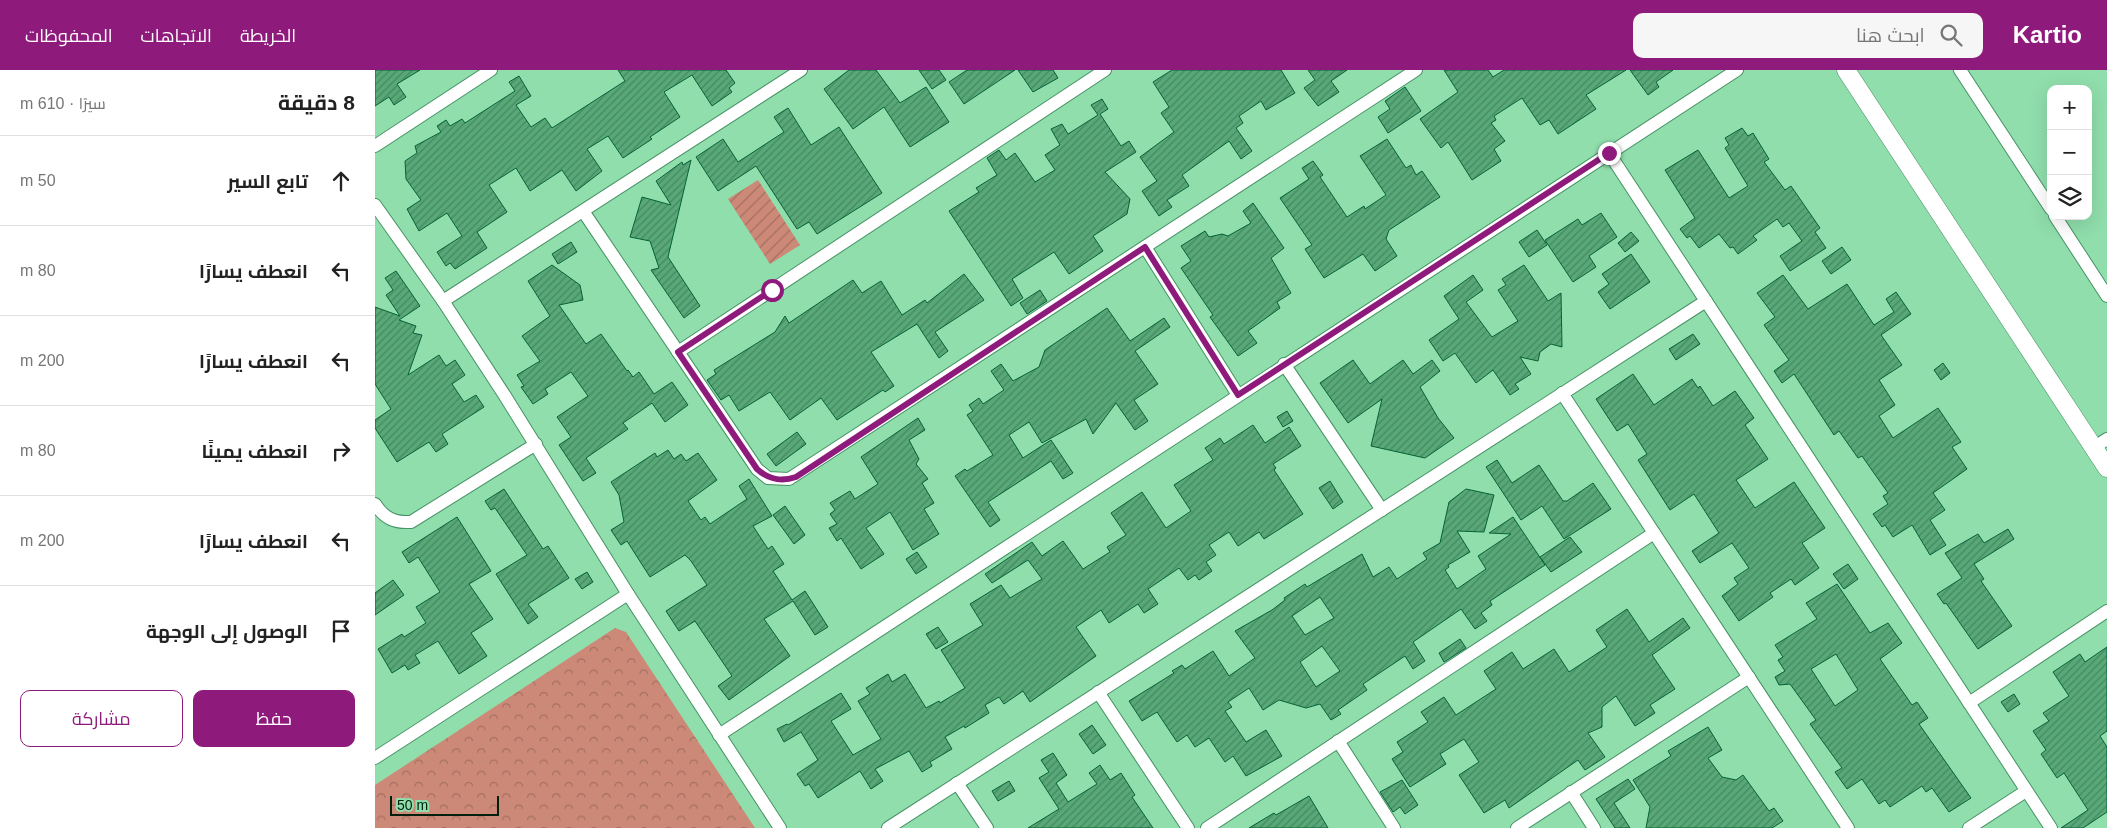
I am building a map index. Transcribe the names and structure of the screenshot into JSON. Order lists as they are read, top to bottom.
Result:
{
  "scale_bar": "50 m",
  "page": {
    "header": "Kartio",
    "search": "ابحث هنا",
    "nav": ["الخريطة", "الاتجاهات", "المحفوظات"],
    "heading": ["8 دقيقة", "سيرًا · 610 m"],
    "map_buttons": ["+", "−"],
    "list": [
      ["تابع السير", "50 m"],
      ["انعطف يسارًا", "80 m"],
      ["انعطف يسارًا", "200 m"],
      ["انعطف يمينًا", "80 m"],
      ["انعطف يسارًا", "200 m"],
      "الوصول إلى الوجهة"
    ],
    "buttons": ["حفظ", "مشاركة"],
    "scale": "50 m"
  }
}
